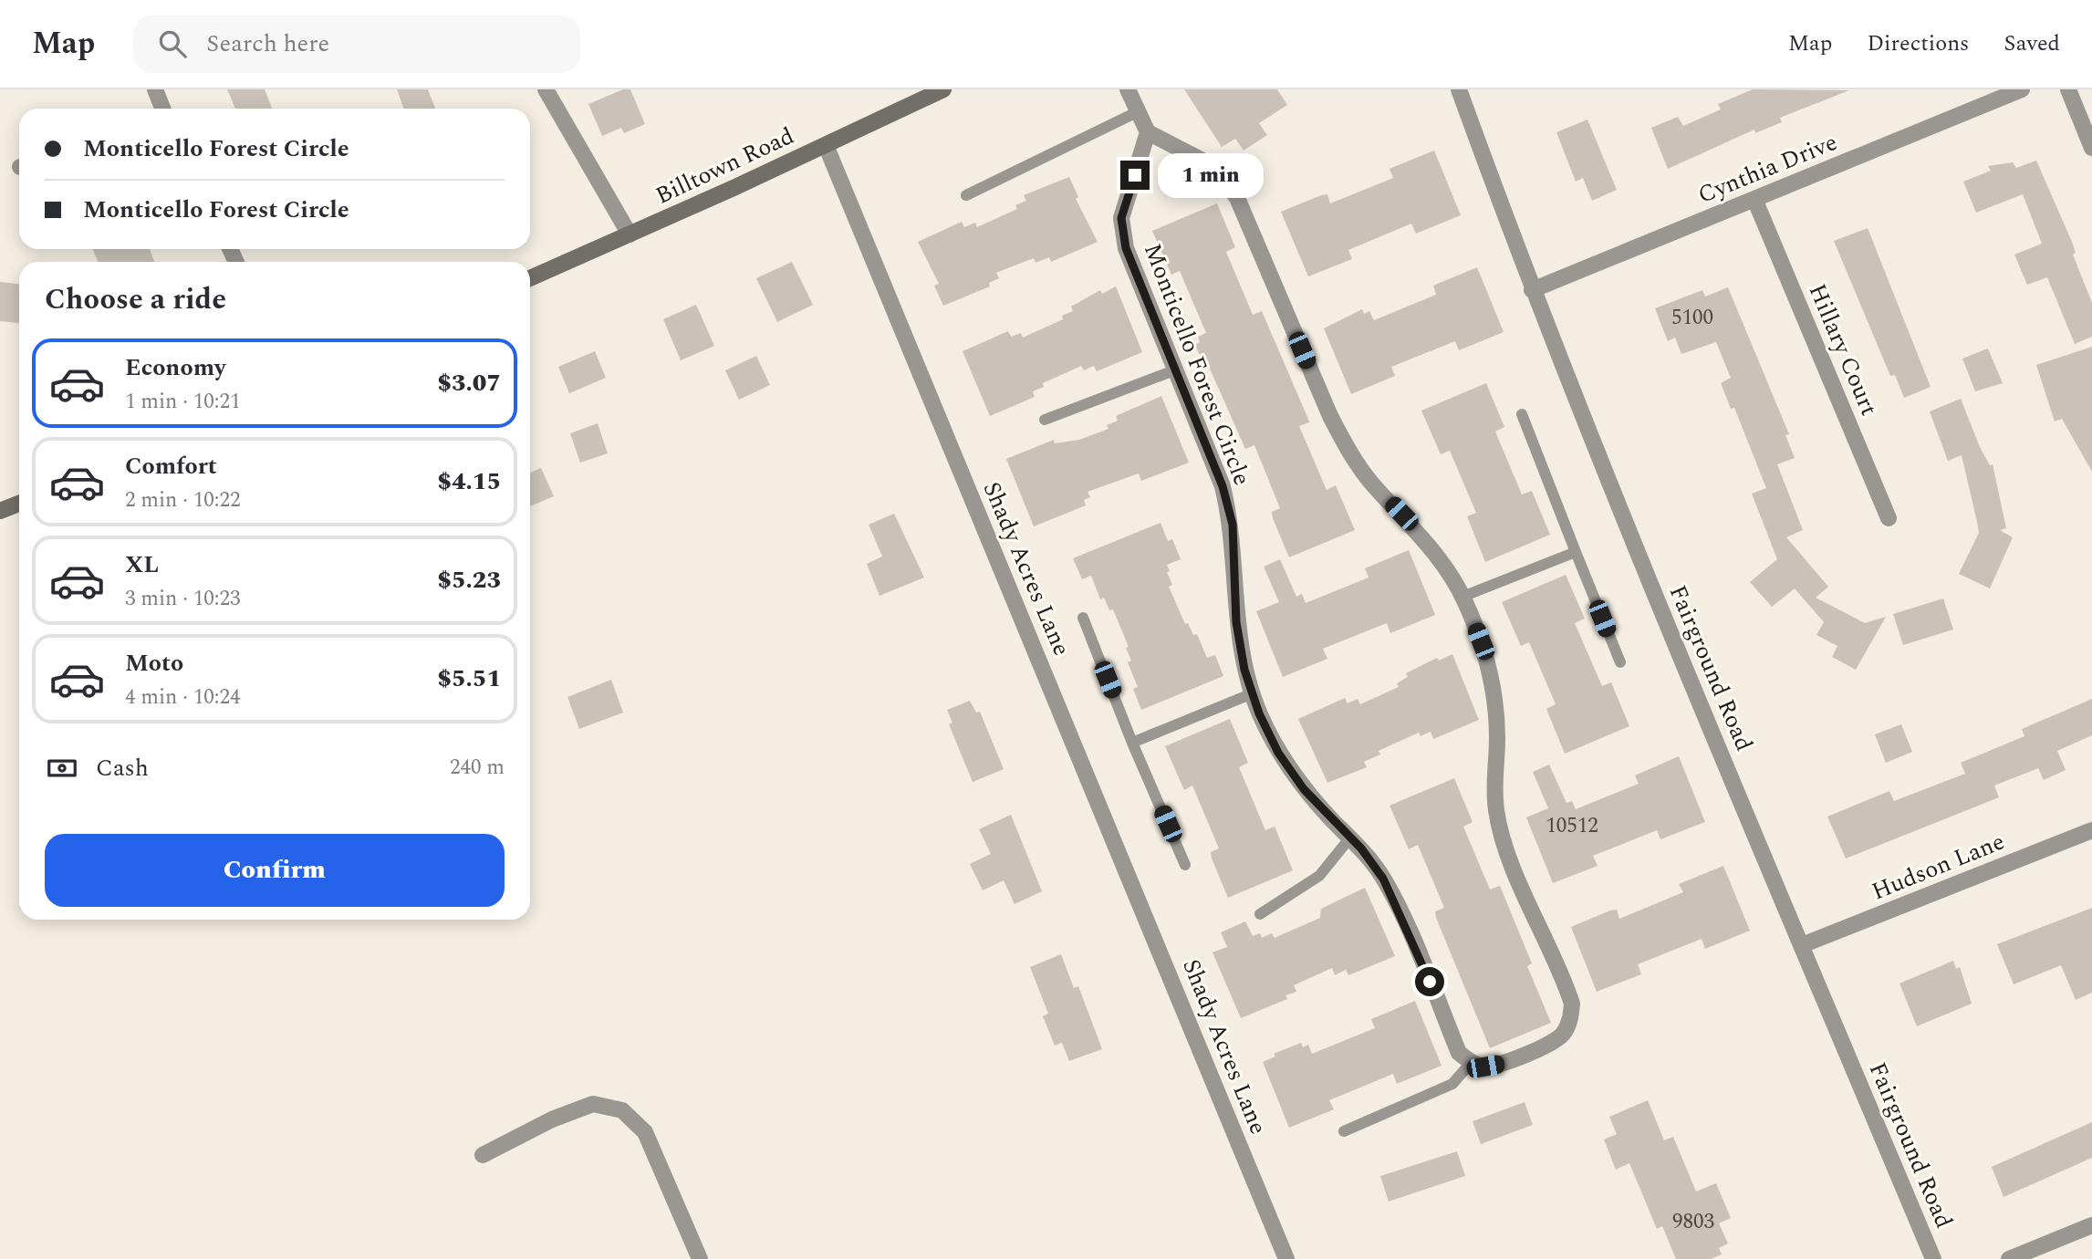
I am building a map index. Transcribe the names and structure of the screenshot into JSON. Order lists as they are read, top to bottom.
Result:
{
  "streets": {
    "main road": ["Billtown Road"],
    "street": [
      "Cynthia Drive",
      "Hillary Court",
      "Monticello Forest Circle",
      "Shady Acres Lane",
      "Fairground Road",
      "Hudson Lane"
    ]
  },
  "crossings": [
    ["Billtown Road", "Shady Acres Lane"],
    ["Cynthia Drive", "Hillary Court"],
    ["Cynthia Drive", "Fairground Road"],
    ["Fairground Road", "Hudson Lane"]
  ],
  "house_numbers": ["5100", "10512", "9803"],
  "page": {
    "header": "Map",
    "search": "Search here",
    "nav": ["Map", "Directions", "Saved"],
    "banner": ["Monticello Forest Circle", "Monticello Forest Circle"],
    "bubble": "1 min",
    "heading": "Choose a ride",
    "list": [
      {
        "name": "Economy",
        "note": "1 min · 10:21",
        "value": "$3.07"
      },
      {
        "name": "Comfort",
        "note": "2 min · 10:22",
        "value": "$4.15"
      },
      {
        "name": "XL",
        "note": "3 min · 10:23",
        "value": "$5.23"
      },
      {
        "name": "Moto",
        "note": "4 min · 10:24",
        "value": "$5.51"
      }
    ],
    "pay": ["Cash", "240 m"],
    "buttons": "Confirm"
  }
}
